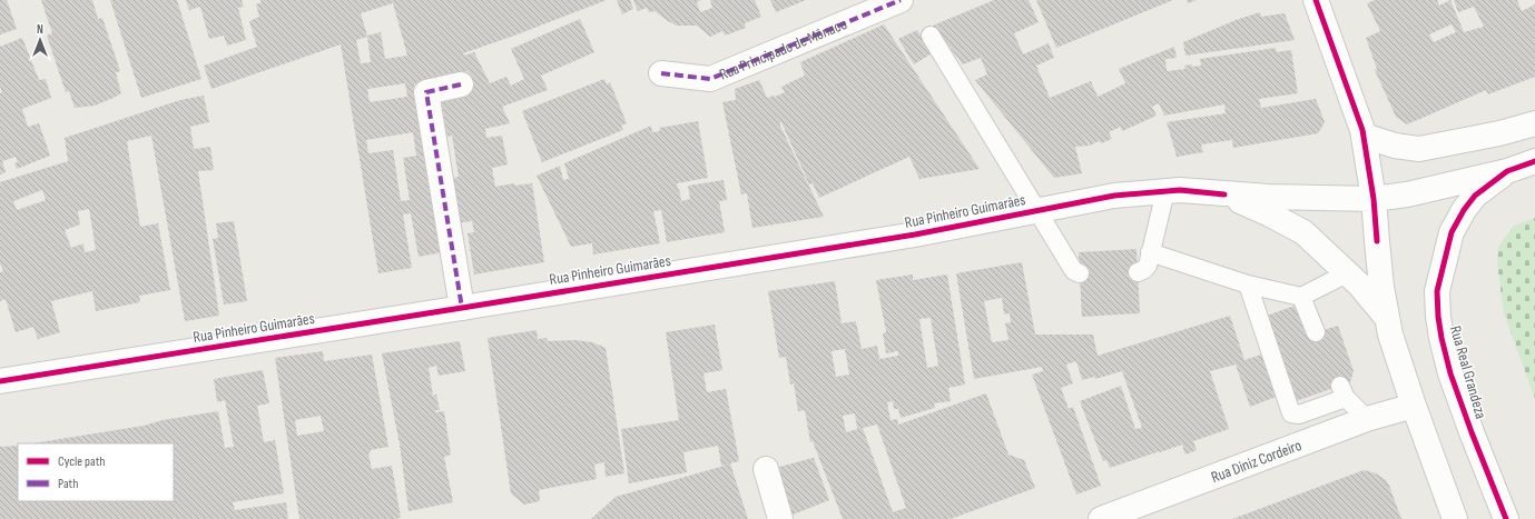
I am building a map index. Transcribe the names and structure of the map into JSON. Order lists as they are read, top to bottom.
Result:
{
  "streets": {
    "main road": [
      "Rua Principado de Mônaco",
      "Rua Pinheiro Guimarães",
      "Rua Real Grandeza",
      "Rua Diniz Cordeiro"
    ]
  },
  "crossings": [
    ["Rua Pinheiro Guimarães", "Rua Real Grandeza"]
  ],
  "legend": ["Cycle path", "Path"],
  "north": "top"
}
